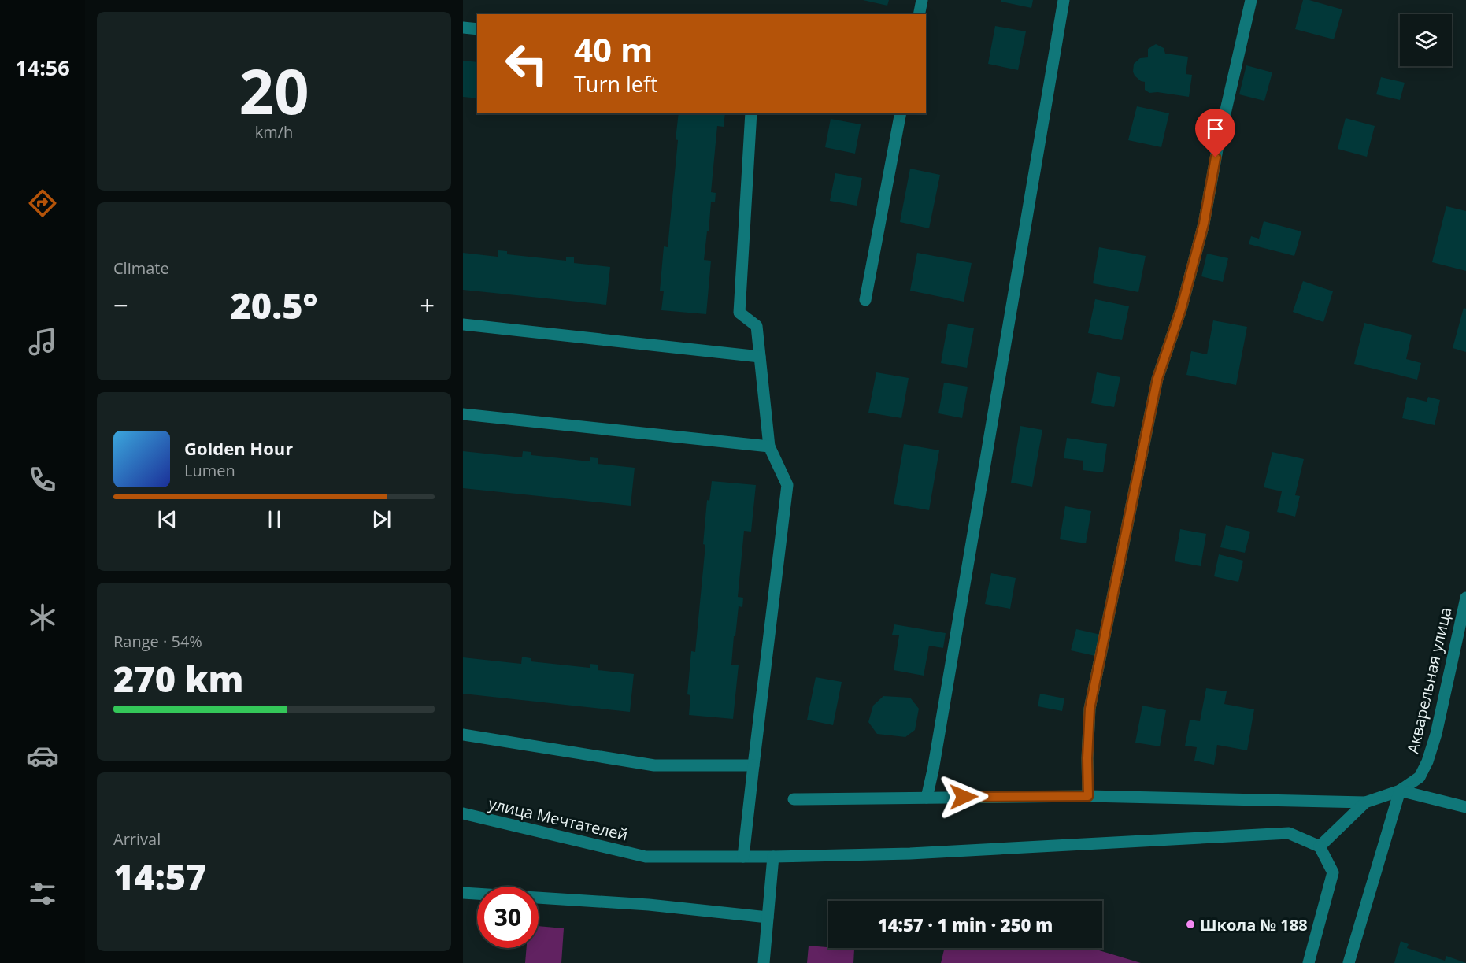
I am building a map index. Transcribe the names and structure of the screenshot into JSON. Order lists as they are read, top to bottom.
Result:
{
  "streets": {
    "street": ["Акварельная улица", "улица Мечтателей"]
  },
  "crossings": [
    ["Акварельная улица", "улица Мечтателей"]
  ],
  "places": ["Школа № 188"],
  "page": {
    "tabs": "14:56",
    "tile": [
      ["20", "km/h"],
      "Climate",
      ["Range · 54%", "270 km"],
      ["Arrival", "14:57"]
    ],
    "turn": ["40 m", "Turn left"],
    "heat": ["−", "20.5°", "+"],
    "song": ["Golden Hour", "Lumen"],
    "limit": "30",
    "trip": "14:57 · 1 min · 250 m"
  }
}
